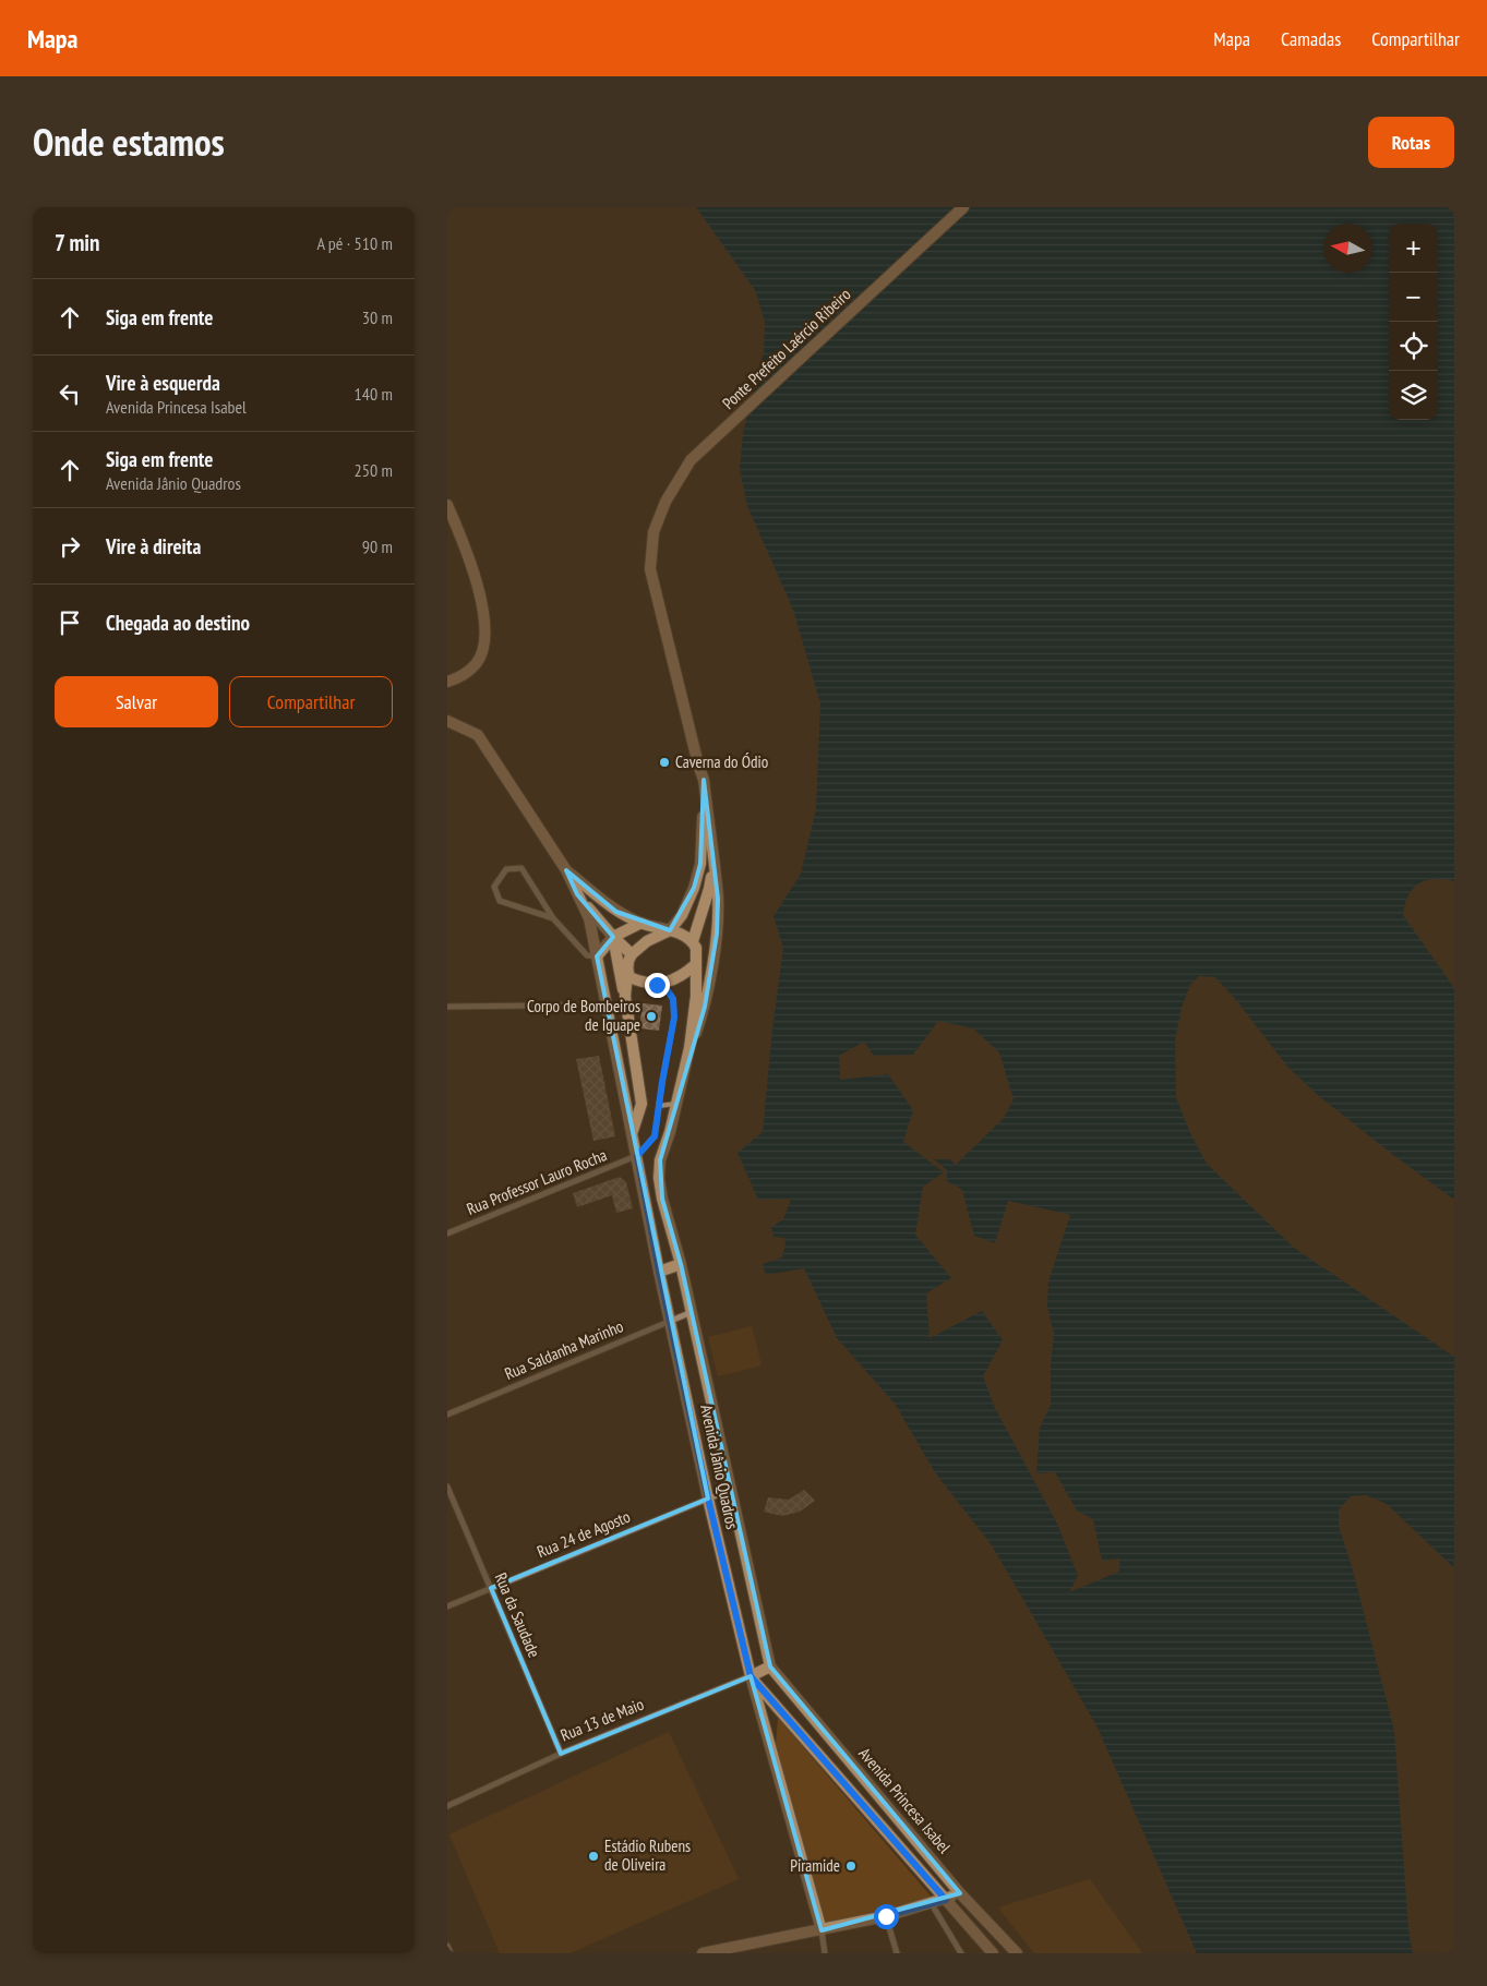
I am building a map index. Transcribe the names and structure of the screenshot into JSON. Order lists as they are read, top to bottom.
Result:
{
  "streets": {
    "main road": [
      "Ponte Prefeito Laércio Ribeiro",
      "Avenida Jânio Quadros",
      "Rua 13 de Maio",
      "Avenida Princesa Isabel"
    ],
    "street": [
      "Rua Professor Lauro Rocha",
      "Rua Saldanha Marinho",
      "Rua 24 de Agosto",
      "Rua da Saudade"
    ]
  },
  "crossings": [
    ["Rua Professor Lauro Rocha", "Avenida Jânio Quadros"],
    ["Rua Saldanha Marinho", "Avenida Jânio Quadros"],
    ["Avenida Jânio Quadros", "Rua 24 de Agosto"],
    ["Avenida Jânio Quadros", "Rua 13 de Maio"],
    ["Avenida Jânio Quadros", "Avenida Princesa Isabel"],
    ["Rua 24 de Agosto", "Rua da Saudade"],
    ["Rua da Saudade", "Rua 13 de Maio"],
    ["Rua 13 de Maio", "Avenida Princesa Isabel"]
  ],
  "places": [
    "Caverna do Ódio",
    "Corpo de Bombeiros de Iguape",
    "Estádio Rubens de Oliveira",
    "Piramide"
  ],
  "north": "left",
  "page": {
    "header": "Mapa",
    "nav": ["Mapa", "Camadas", "Compartilhar"],
    "title": "Onde estamos",
    "buttons": [
      "Rotas",
      ["Salvar", "Compartilhar"]
    ],
    "heading": ["7 min", "A pé · 510 m"],
    "map_buttons": ["+", "−"],
    "list": [
      ["Siga em frente", "30 m"],
      ["Vire à esquerda", "Avenida Princesa Isabel", "140 m"],
      ["Siga em frente", "Avenida Jânio Quadros", "250 m"],
      ["Vire à direita", "90 m"],
      "Chegada ao destino"
    ]
  }
}
